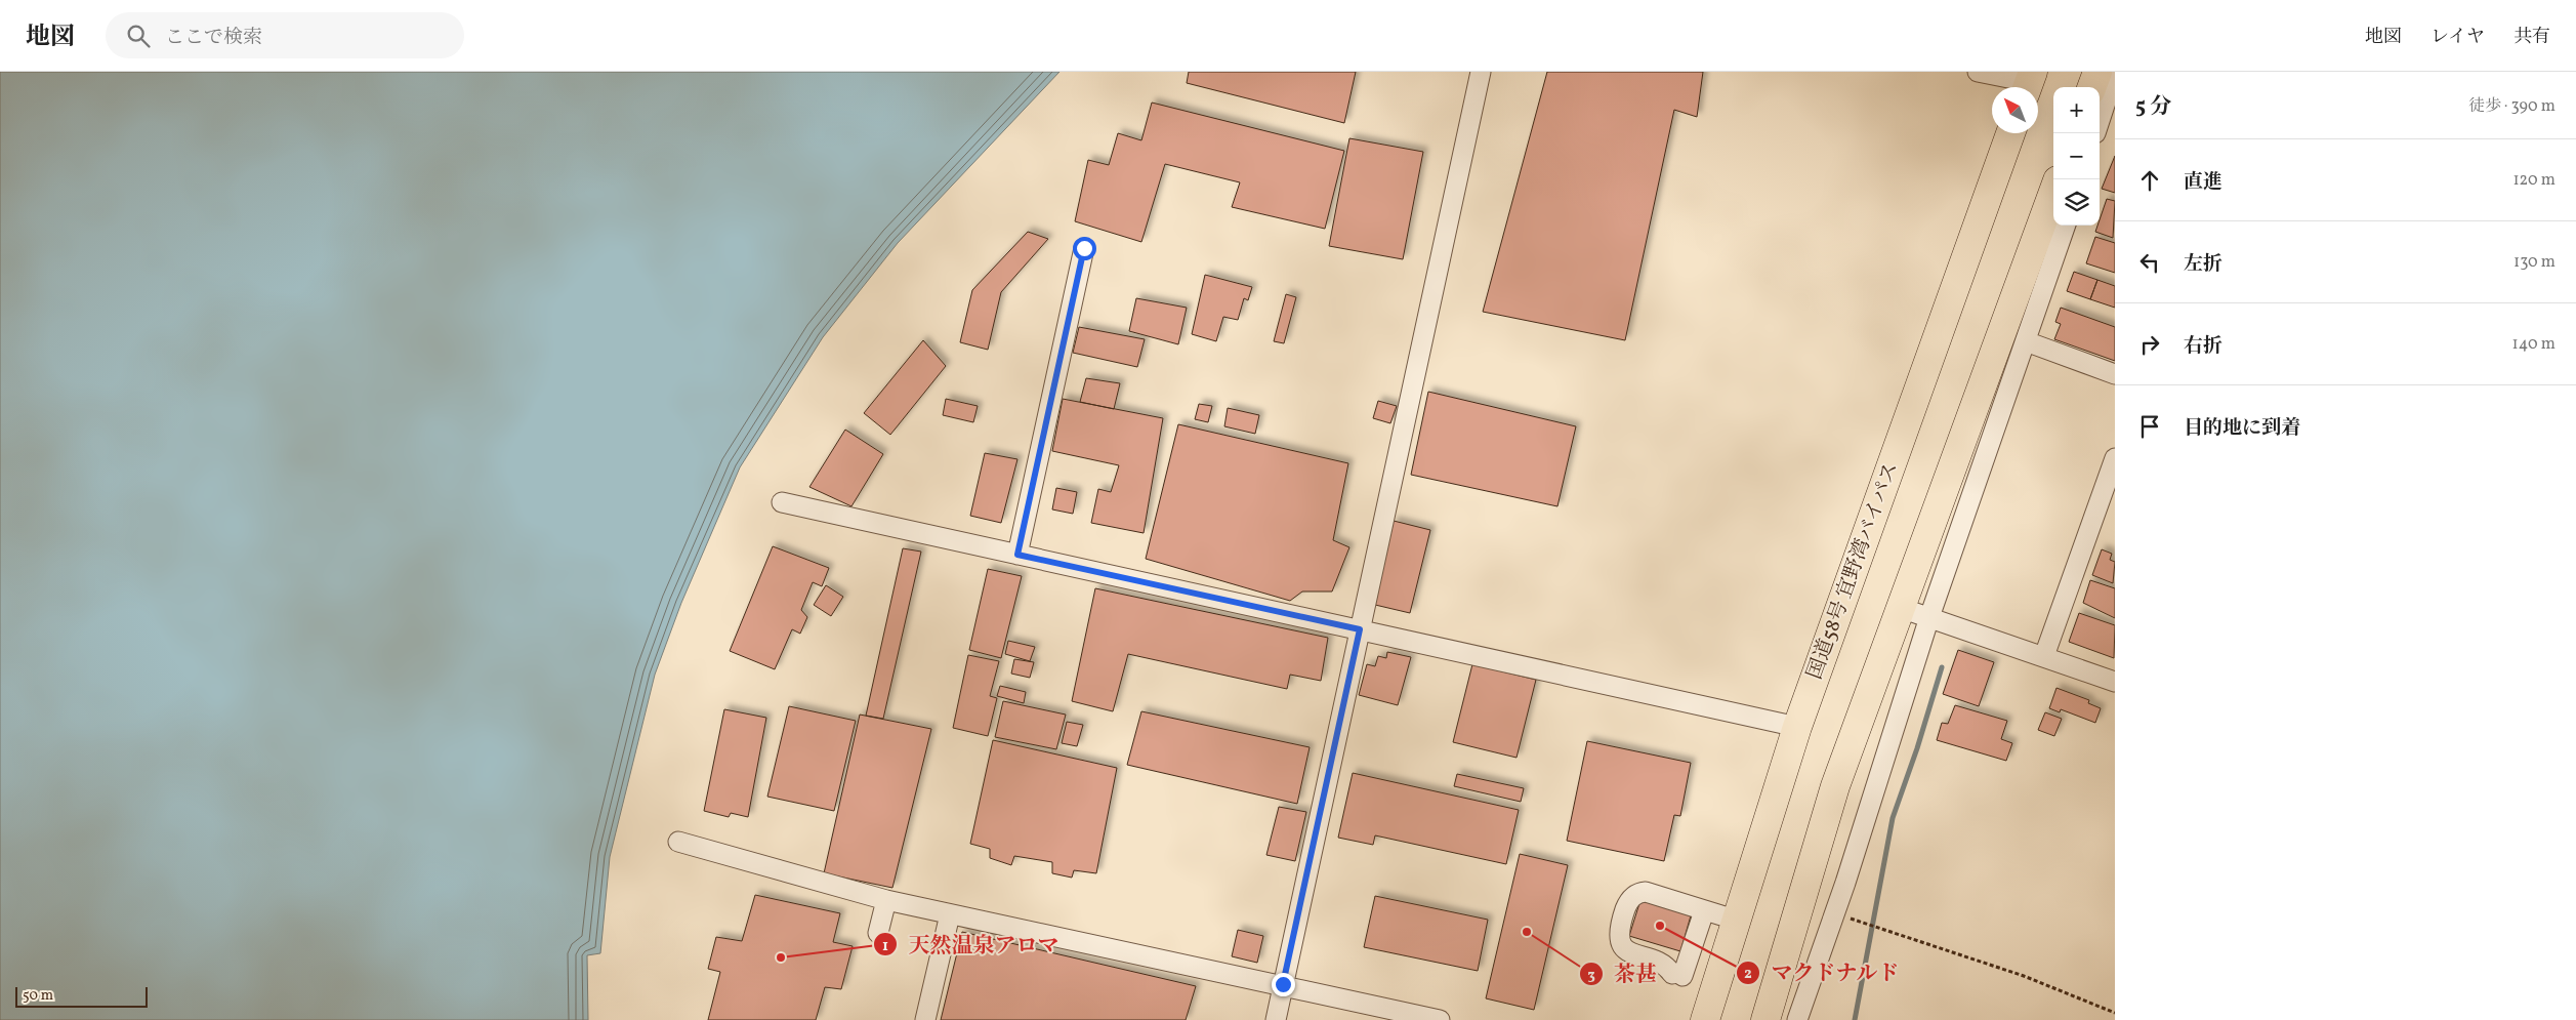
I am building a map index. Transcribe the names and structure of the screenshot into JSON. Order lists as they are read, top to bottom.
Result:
{
  "streets": {
    "highway": ["国道58号 宜野湾バイパス"]
  },
  "places": ["マクドナルド", "茶甚", "天然温泉アロマ"],
  "scale_bar": "50 m",
  "north": "top left",
  "page": {
    "header": "地図",
    "search": "ここで検索",
    "nav": ["地図", "レイヤ", "共有"],
    "heading": ["5 分", "徒歩 · 390 m"],
    "map_buttons": ["+", "−"],
    "list": [
      ["直進", "120 m"],
      ["左折", "130 m"],
      ["右折", "140 m"],
      "目的地に到着"
    ],
    "scale": "50 m"
  }
}
